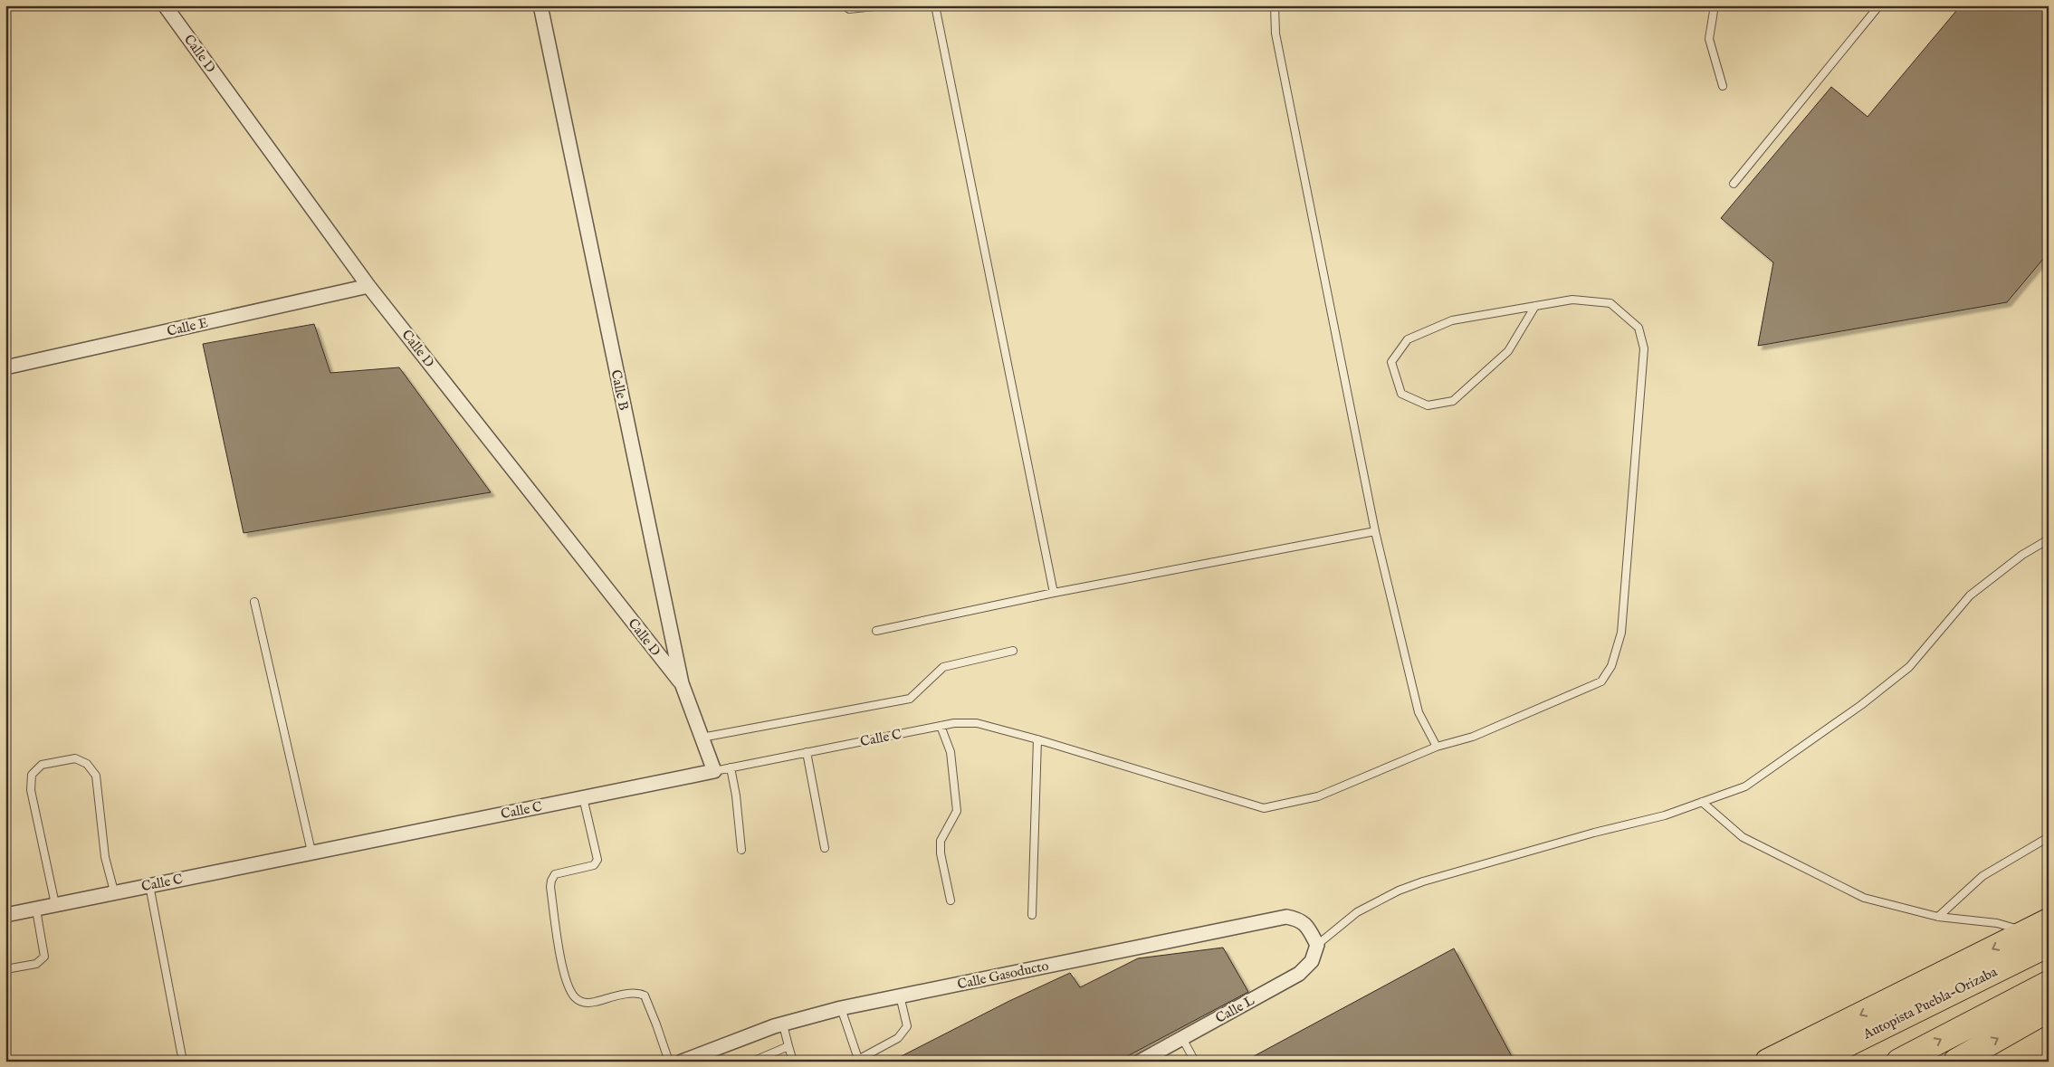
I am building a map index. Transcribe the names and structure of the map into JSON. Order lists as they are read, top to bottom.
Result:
{
  "streets": {
    "highway": ["Autopista Puebla-Orizaba"],
    "street": [
      "Calle D",
      "Calle E",
      "Calle B",
      "Calle C",
      "Calle Gasoducto",
      "Calle L"
    ]
  },
  "crossings": [
    ["Calle D", "Calle E"],
    ["Calle D", "Calle B"],
    ["Calle B", "Calle C"],
    ["Calle Gasoducto", "Calle L"]
  ]
}
